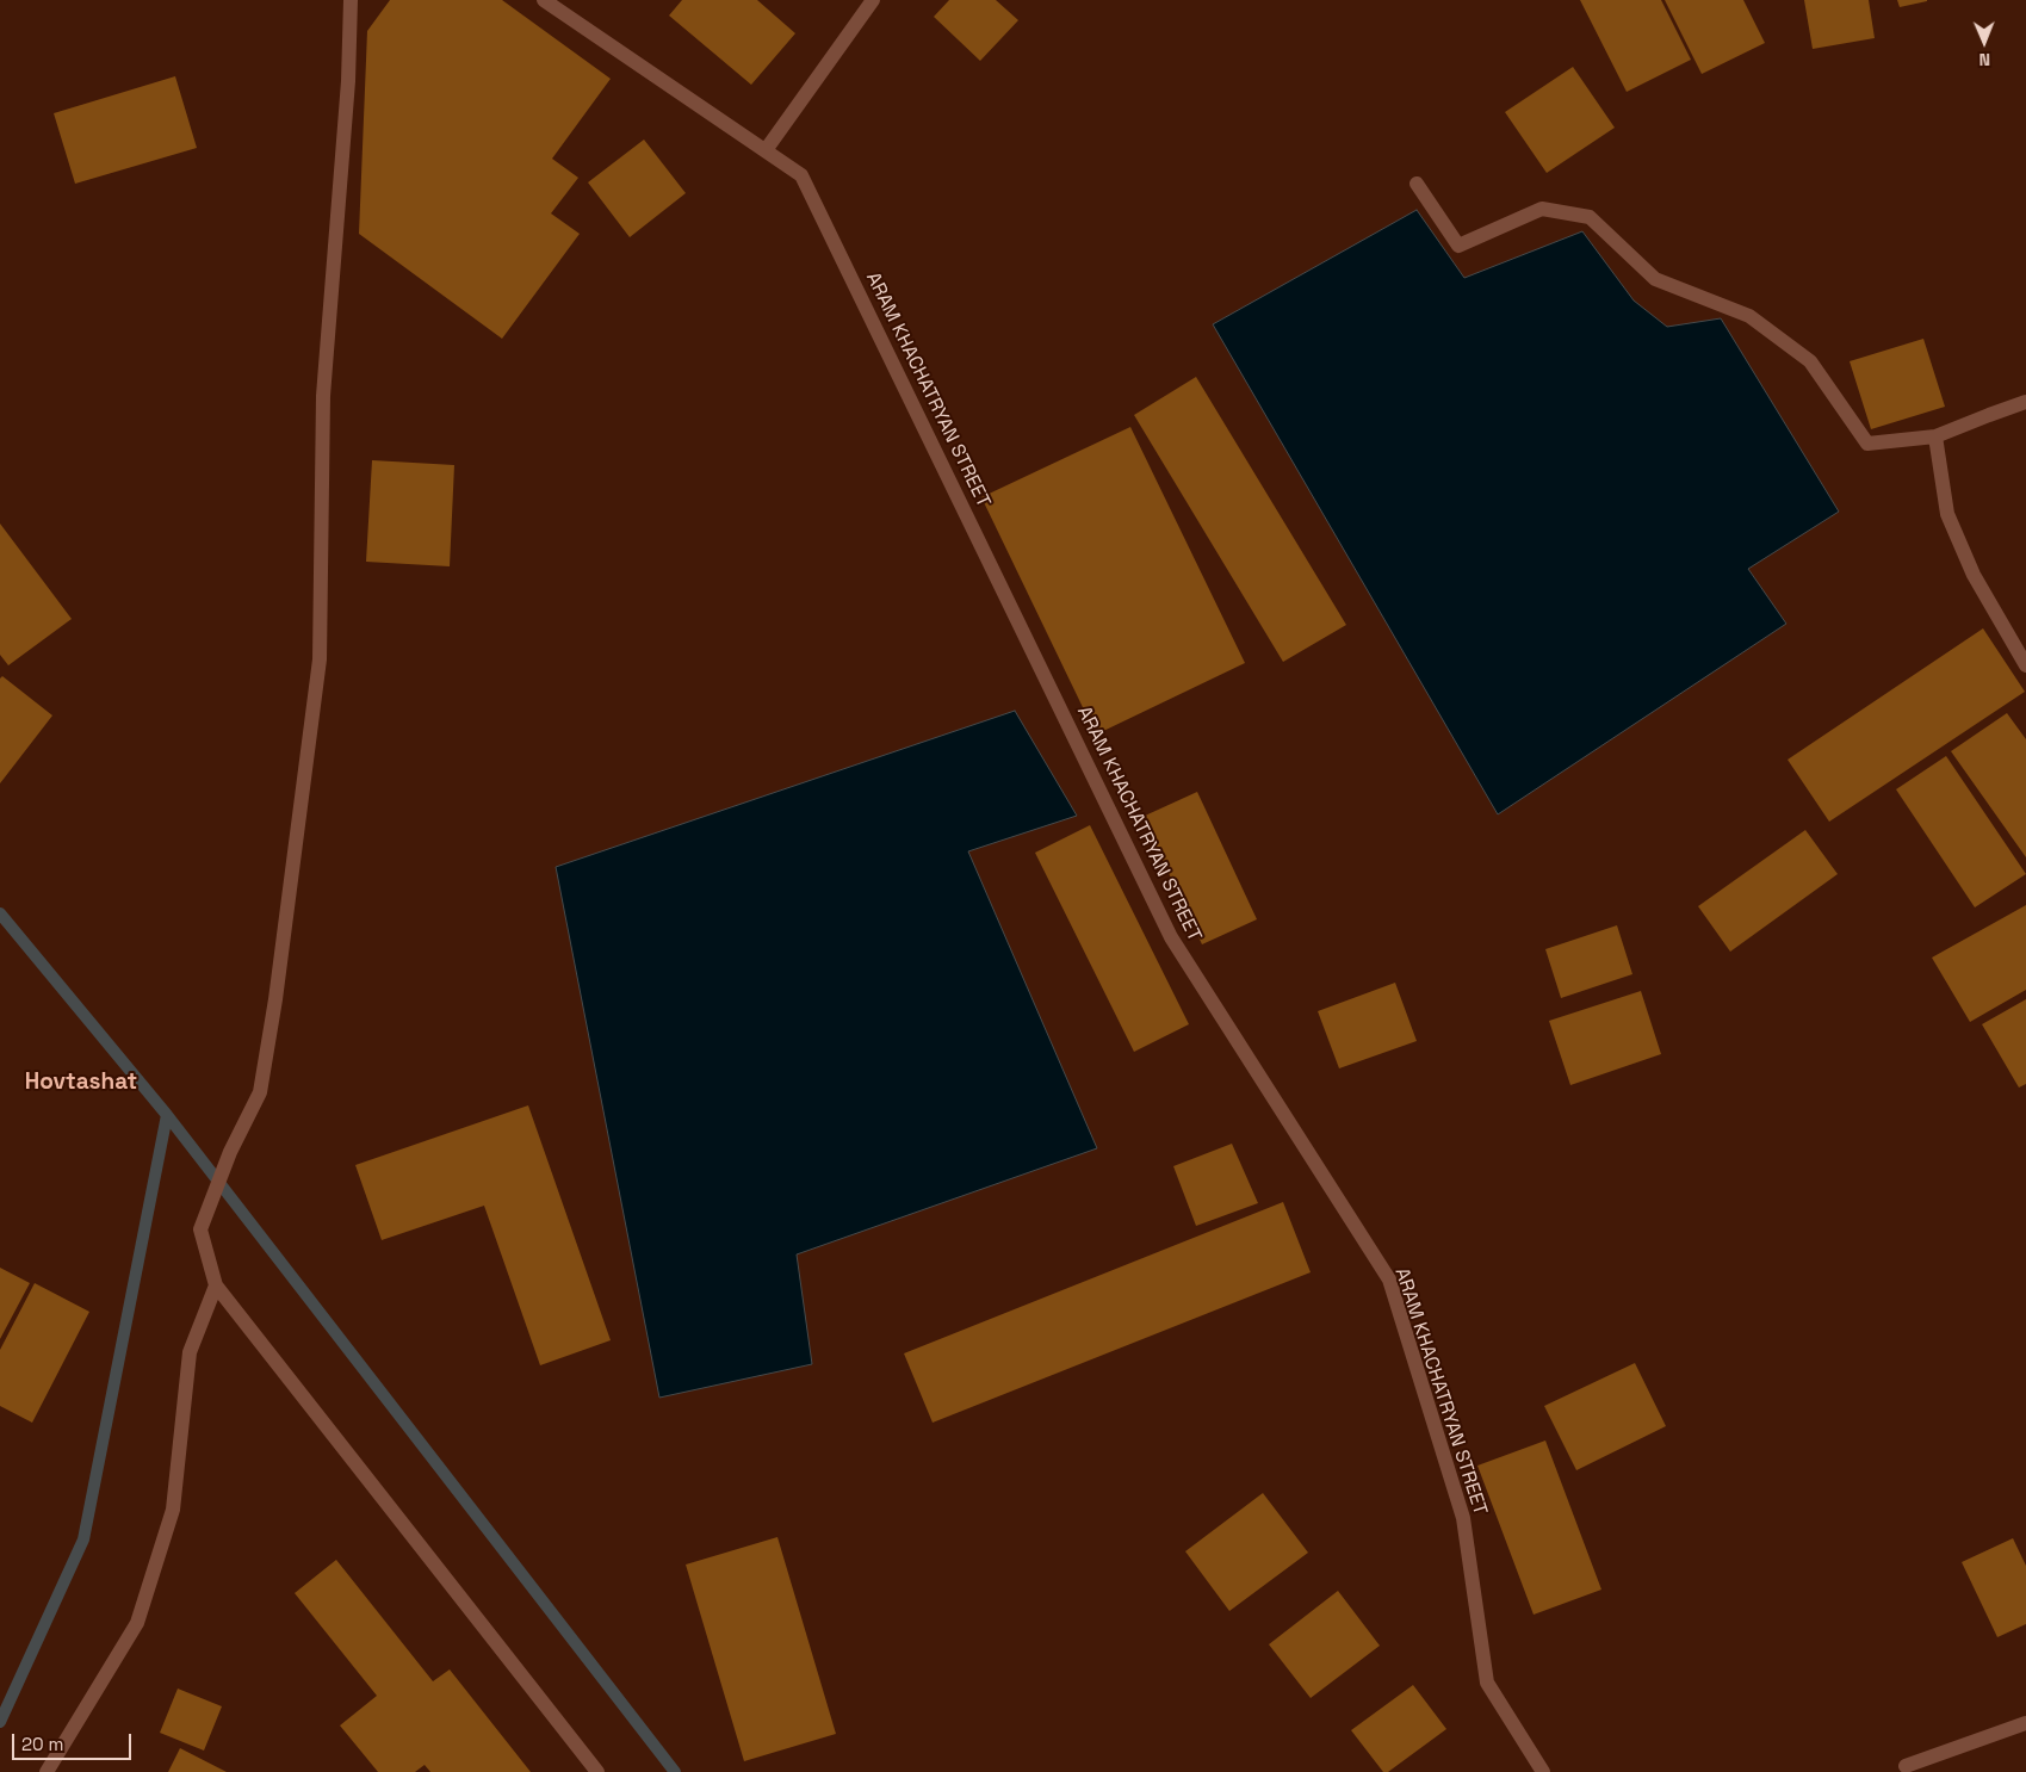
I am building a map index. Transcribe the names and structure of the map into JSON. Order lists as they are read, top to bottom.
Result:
{
  "streets": {
    "street": ["ARAM KHACHATRYAN STREET"]
  },
  "districts": ["Hovtashat"],
  "scale_bar": "20 m",
  "north": "bottom"
}
